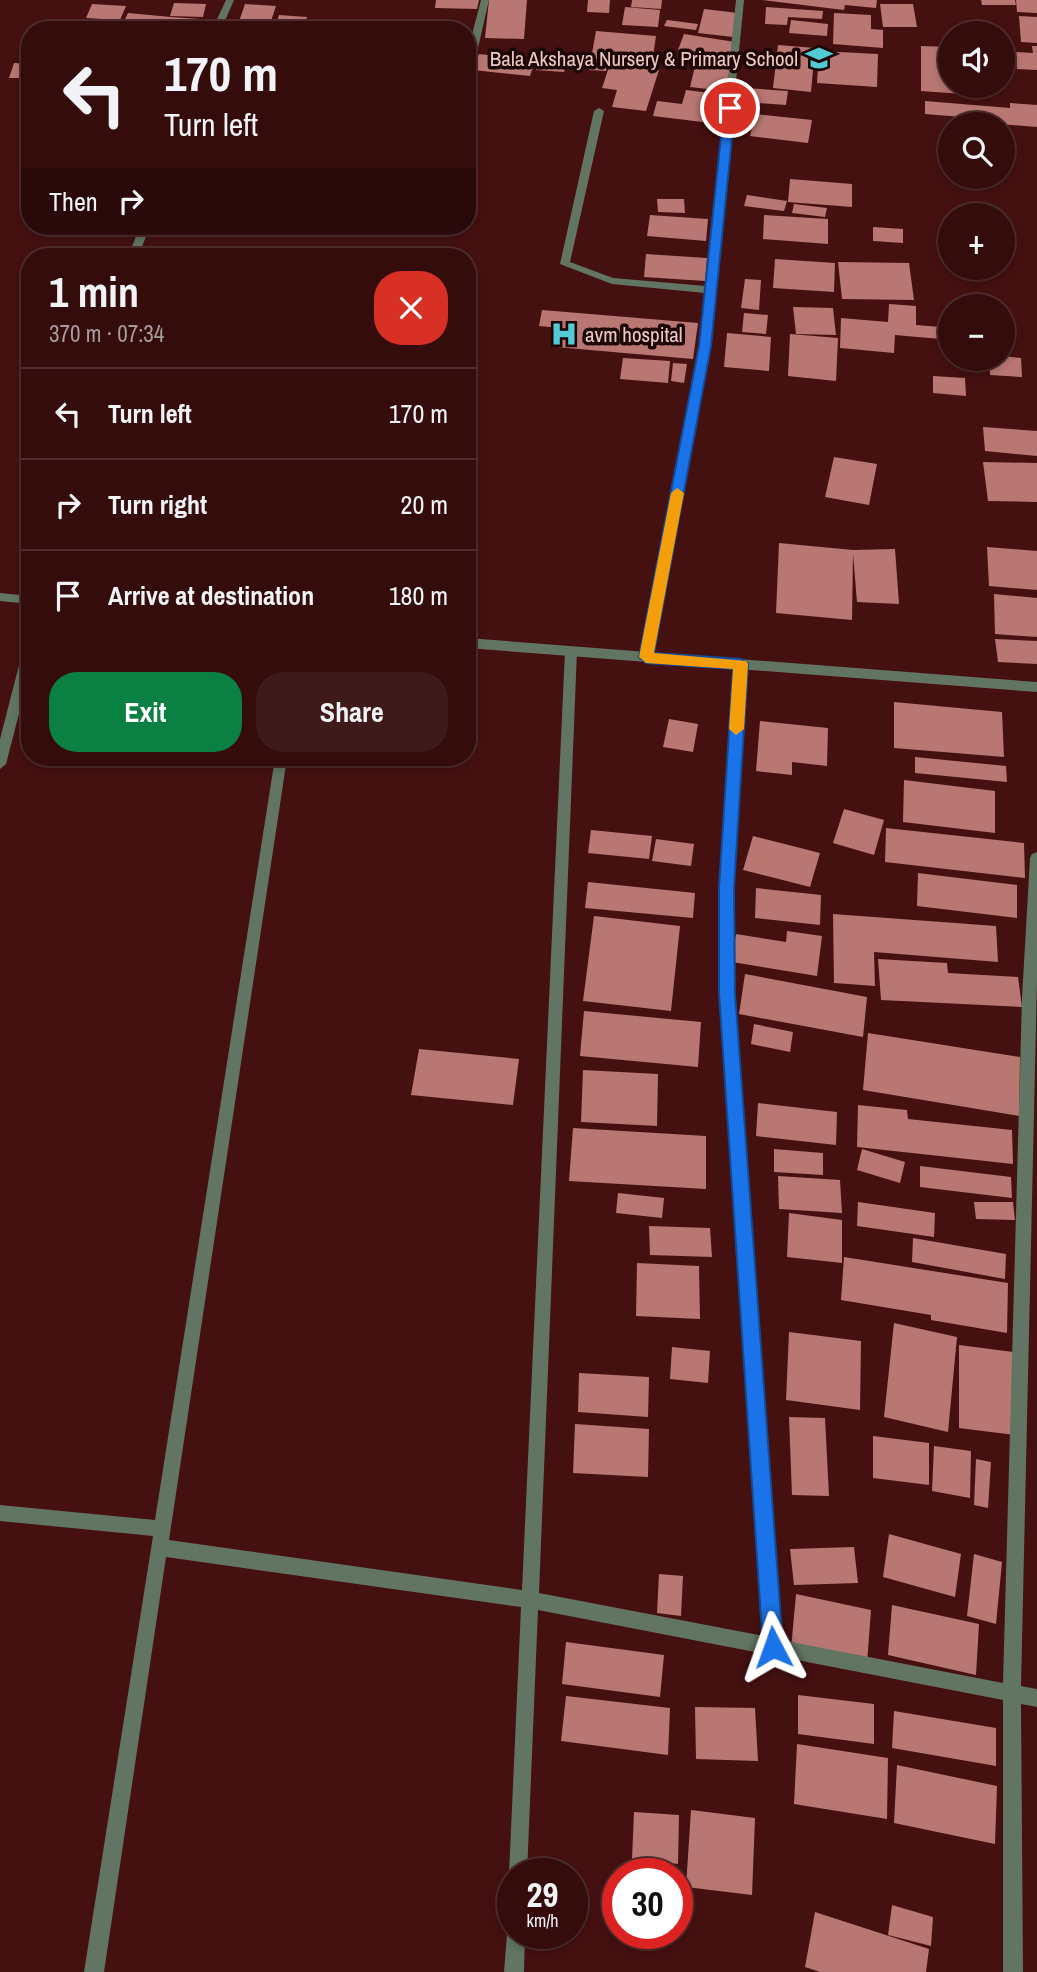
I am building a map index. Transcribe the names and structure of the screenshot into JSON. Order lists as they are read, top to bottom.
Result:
{
  "places": {
    "school or university": ["Bala Akshaya Nursery & Primary School"],
    "hospital": ["avm hospital"]
  },
  "page": {
    "map_buttons": ["+", "−"],
    "turn": ["170 m", "Turn left"],
    "then": "Then",
    "heading": ["1 min", "370 m · 07:34"],
    "list": [
      {
        "name": "Turn left",
        "value": "170 m"
      },
      {
        "name": "Turn right",
        "value": "20 m"
      },
      {
        "name": "Arrive at destination",
        "value": "180 m"
      }
    ],
    "buttons": ["Exit", "Share"],
    "speed": "29 km/h",
    "limit": "30"
  }
}
